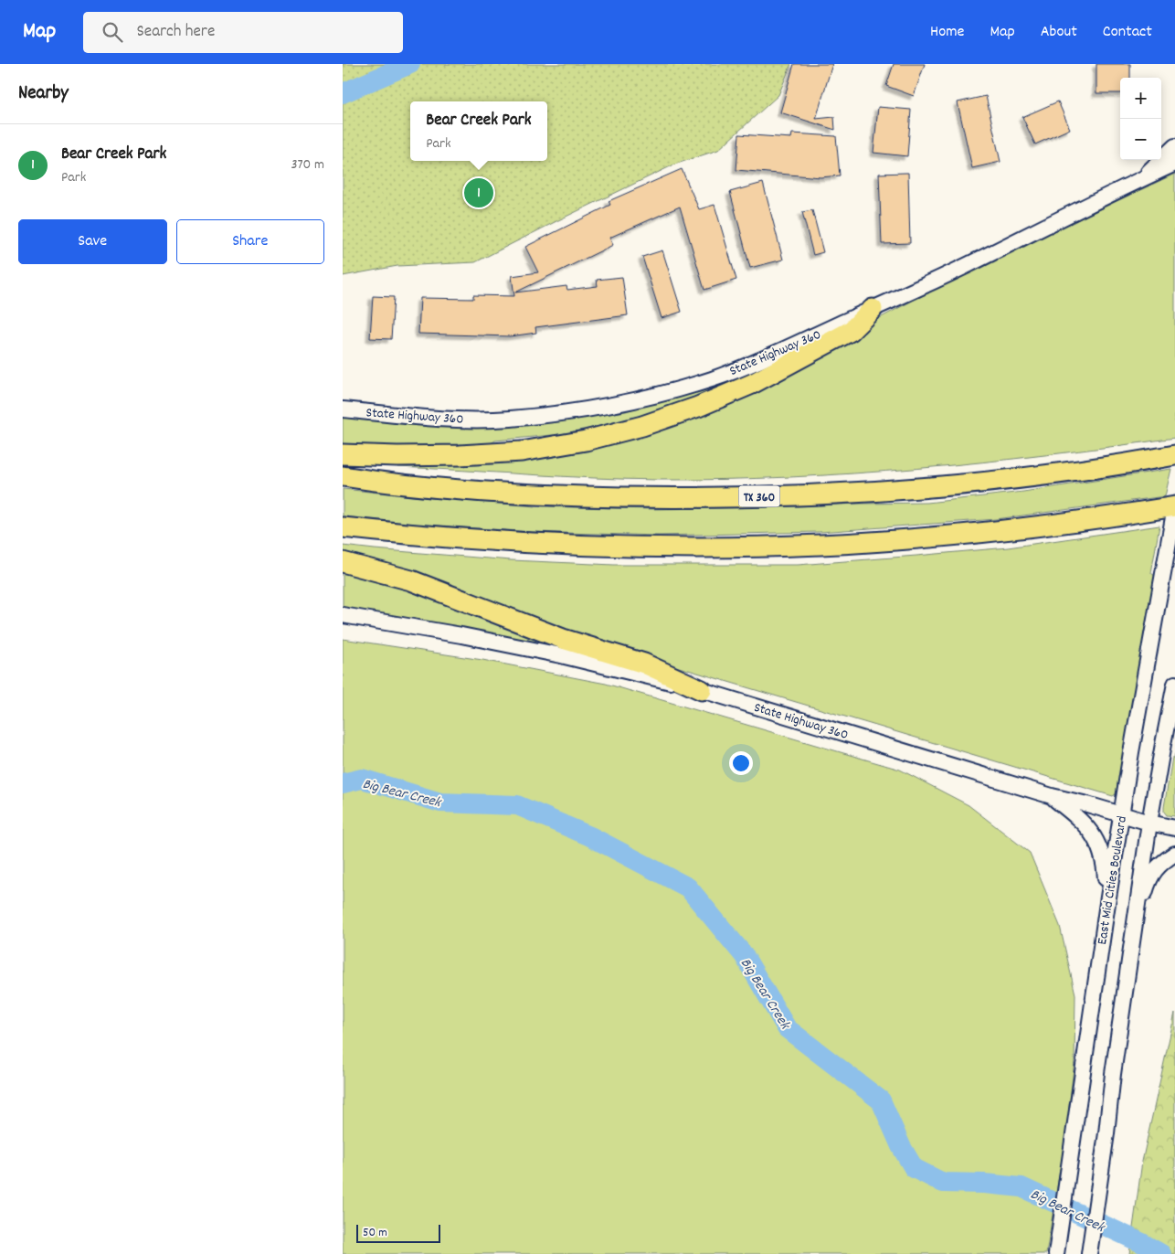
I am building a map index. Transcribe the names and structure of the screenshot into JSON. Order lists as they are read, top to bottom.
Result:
{
  "streets": {
    "highway": ["TX 360"],
    "main road": ["State Highway 360", "East Mid Cities Boulevard"]
  },
  "crossings": [
    ["State Highway 360", "East Mid Cities Boulevard"]
  ],
  "water": ["Big Bear Creek"],
  "scale_bar": "50 m",
  "page": {
    "header": "Map",
    "search": "Search here",
    "nav": [
      "Home",
      "Map",
      "About",
      "Contact"
    ],
    "heading": "Nearby",
    "map_buttons": ["+", "−"],
    "popup": ["Bear Creek Park", "Park"],
    "list": [
      {
        "mark": "1",
        "name": "Bear Creek Park",
        "note": "Park",
        "value": "370 m"
      }
    ],
    "pins": "1",
    "buttons": ["Save", "Share"],
    "scale": "50 m"
  }
}
